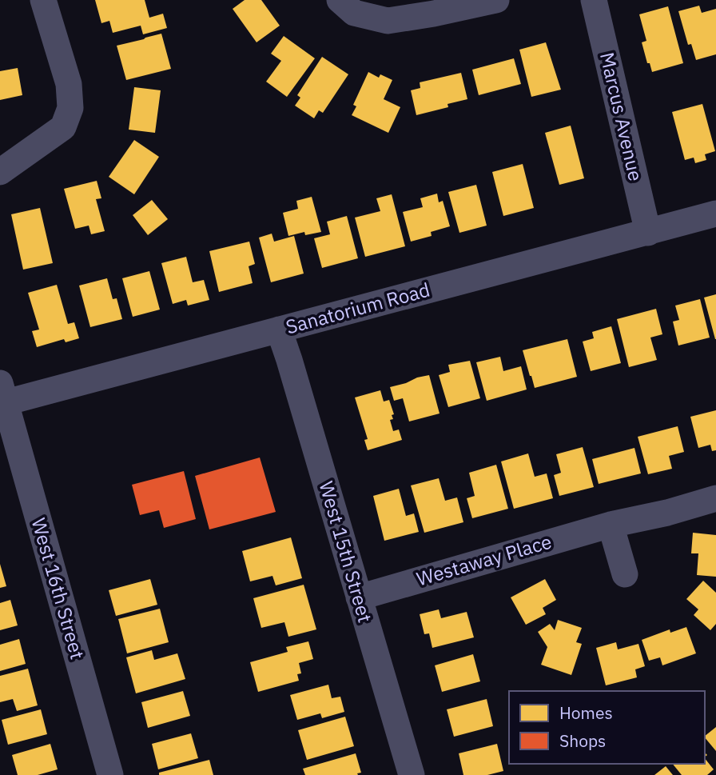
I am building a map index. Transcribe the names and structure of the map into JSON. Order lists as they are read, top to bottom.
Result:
{
  "streets": {
    "street": [
      "Marcus Avenue",
      "Sanatorium Road",
      "West 15th Street",
      "Westaway Place",
      "West 16th Street"
    ]
  },
  "crossings": [
    ["Marcus Avenue", "Sanatorium Road"],
    ["Sanatorium Road", "West 15th Street"],
    ["Sanatorium Road", "West 16th Street"],
    ["West 15th Street", "Westaway Place"]
  ],
  "legend": ["Homes", "Shops"]
}
